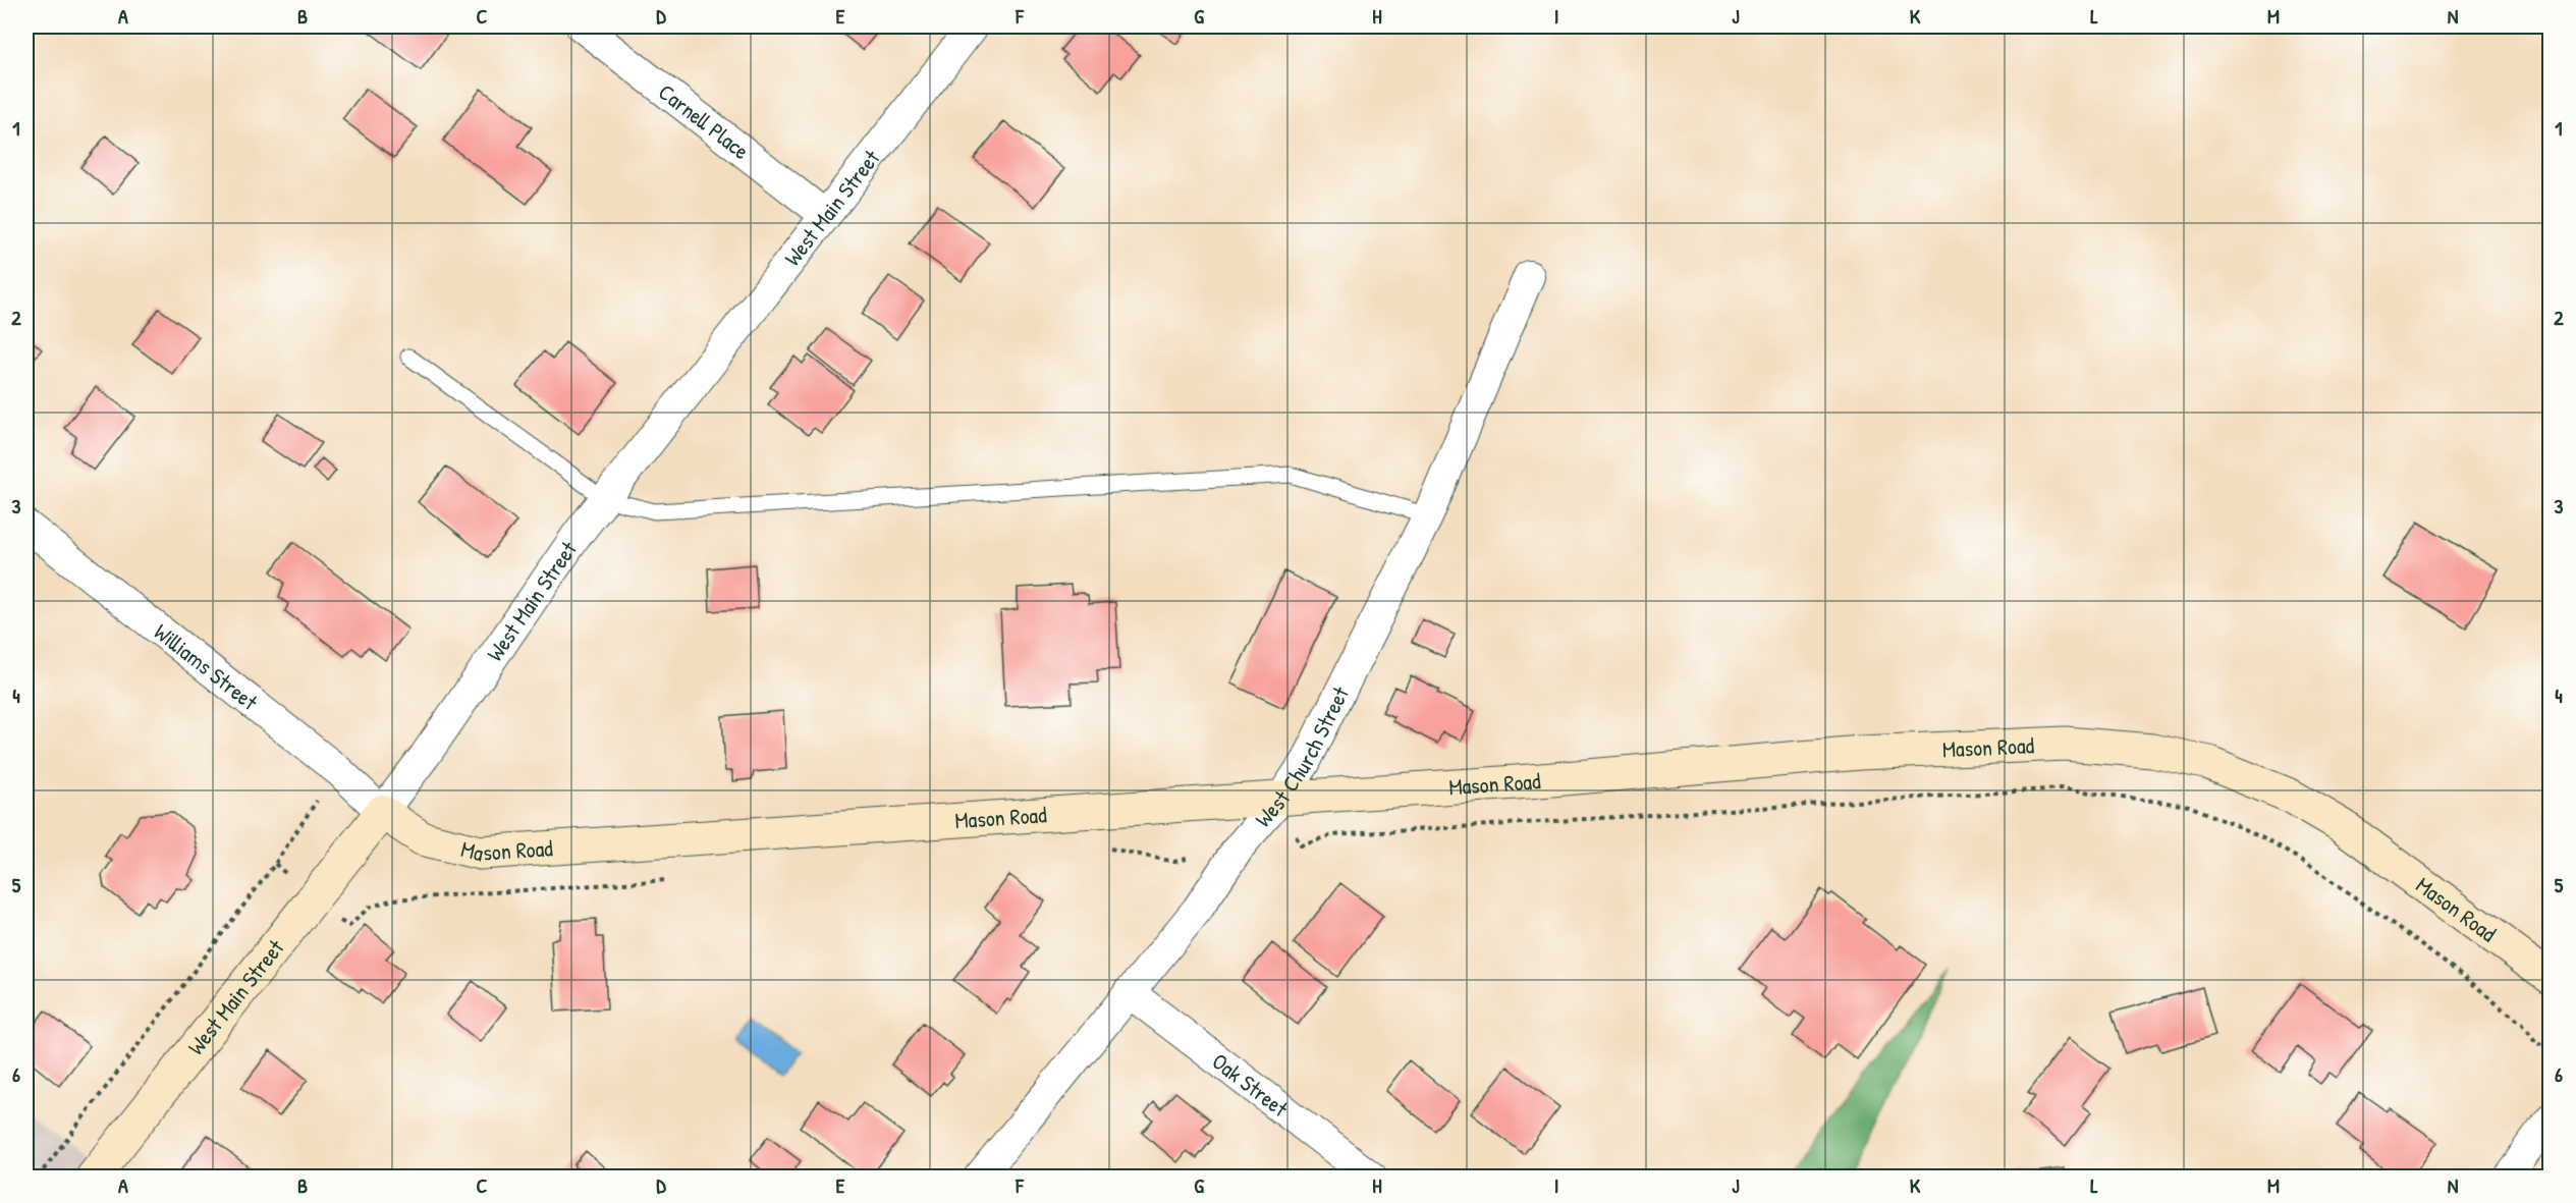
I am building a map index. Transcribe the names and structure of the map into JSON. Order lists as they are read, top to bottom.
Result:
{
  "streets": {
    "main road": ["West Main Street", "Mason Road"],
    "street": [
      "Carnell Place",
      "Williams Street",
      "West Church Street",
      "Oak Street"
    ]
  },
  "crossings": [
    ["Carnell Place", "West Main Street"],
    ["West Main Street", "Williams Street"],
    ["West Main Street", "Mason Road"],
    ["Williams Street", "Mason Road"],
    ["Mason Road", "West Church Street"],
    ["West Church Street", "Oak Street"]
  ],
  "grid": {
    "columns": [
      "A",
      "B",
      "C",
      "D",
      "E",
      "F",
      "G",
      "H",
      "I",
      "J",
      "K",
      "L",
      "M",
      "N"
    ],
    "rows": [
      "1",
      "2",
      "3",
      "4",
      "5",
      "6"
    ]
  }
}
